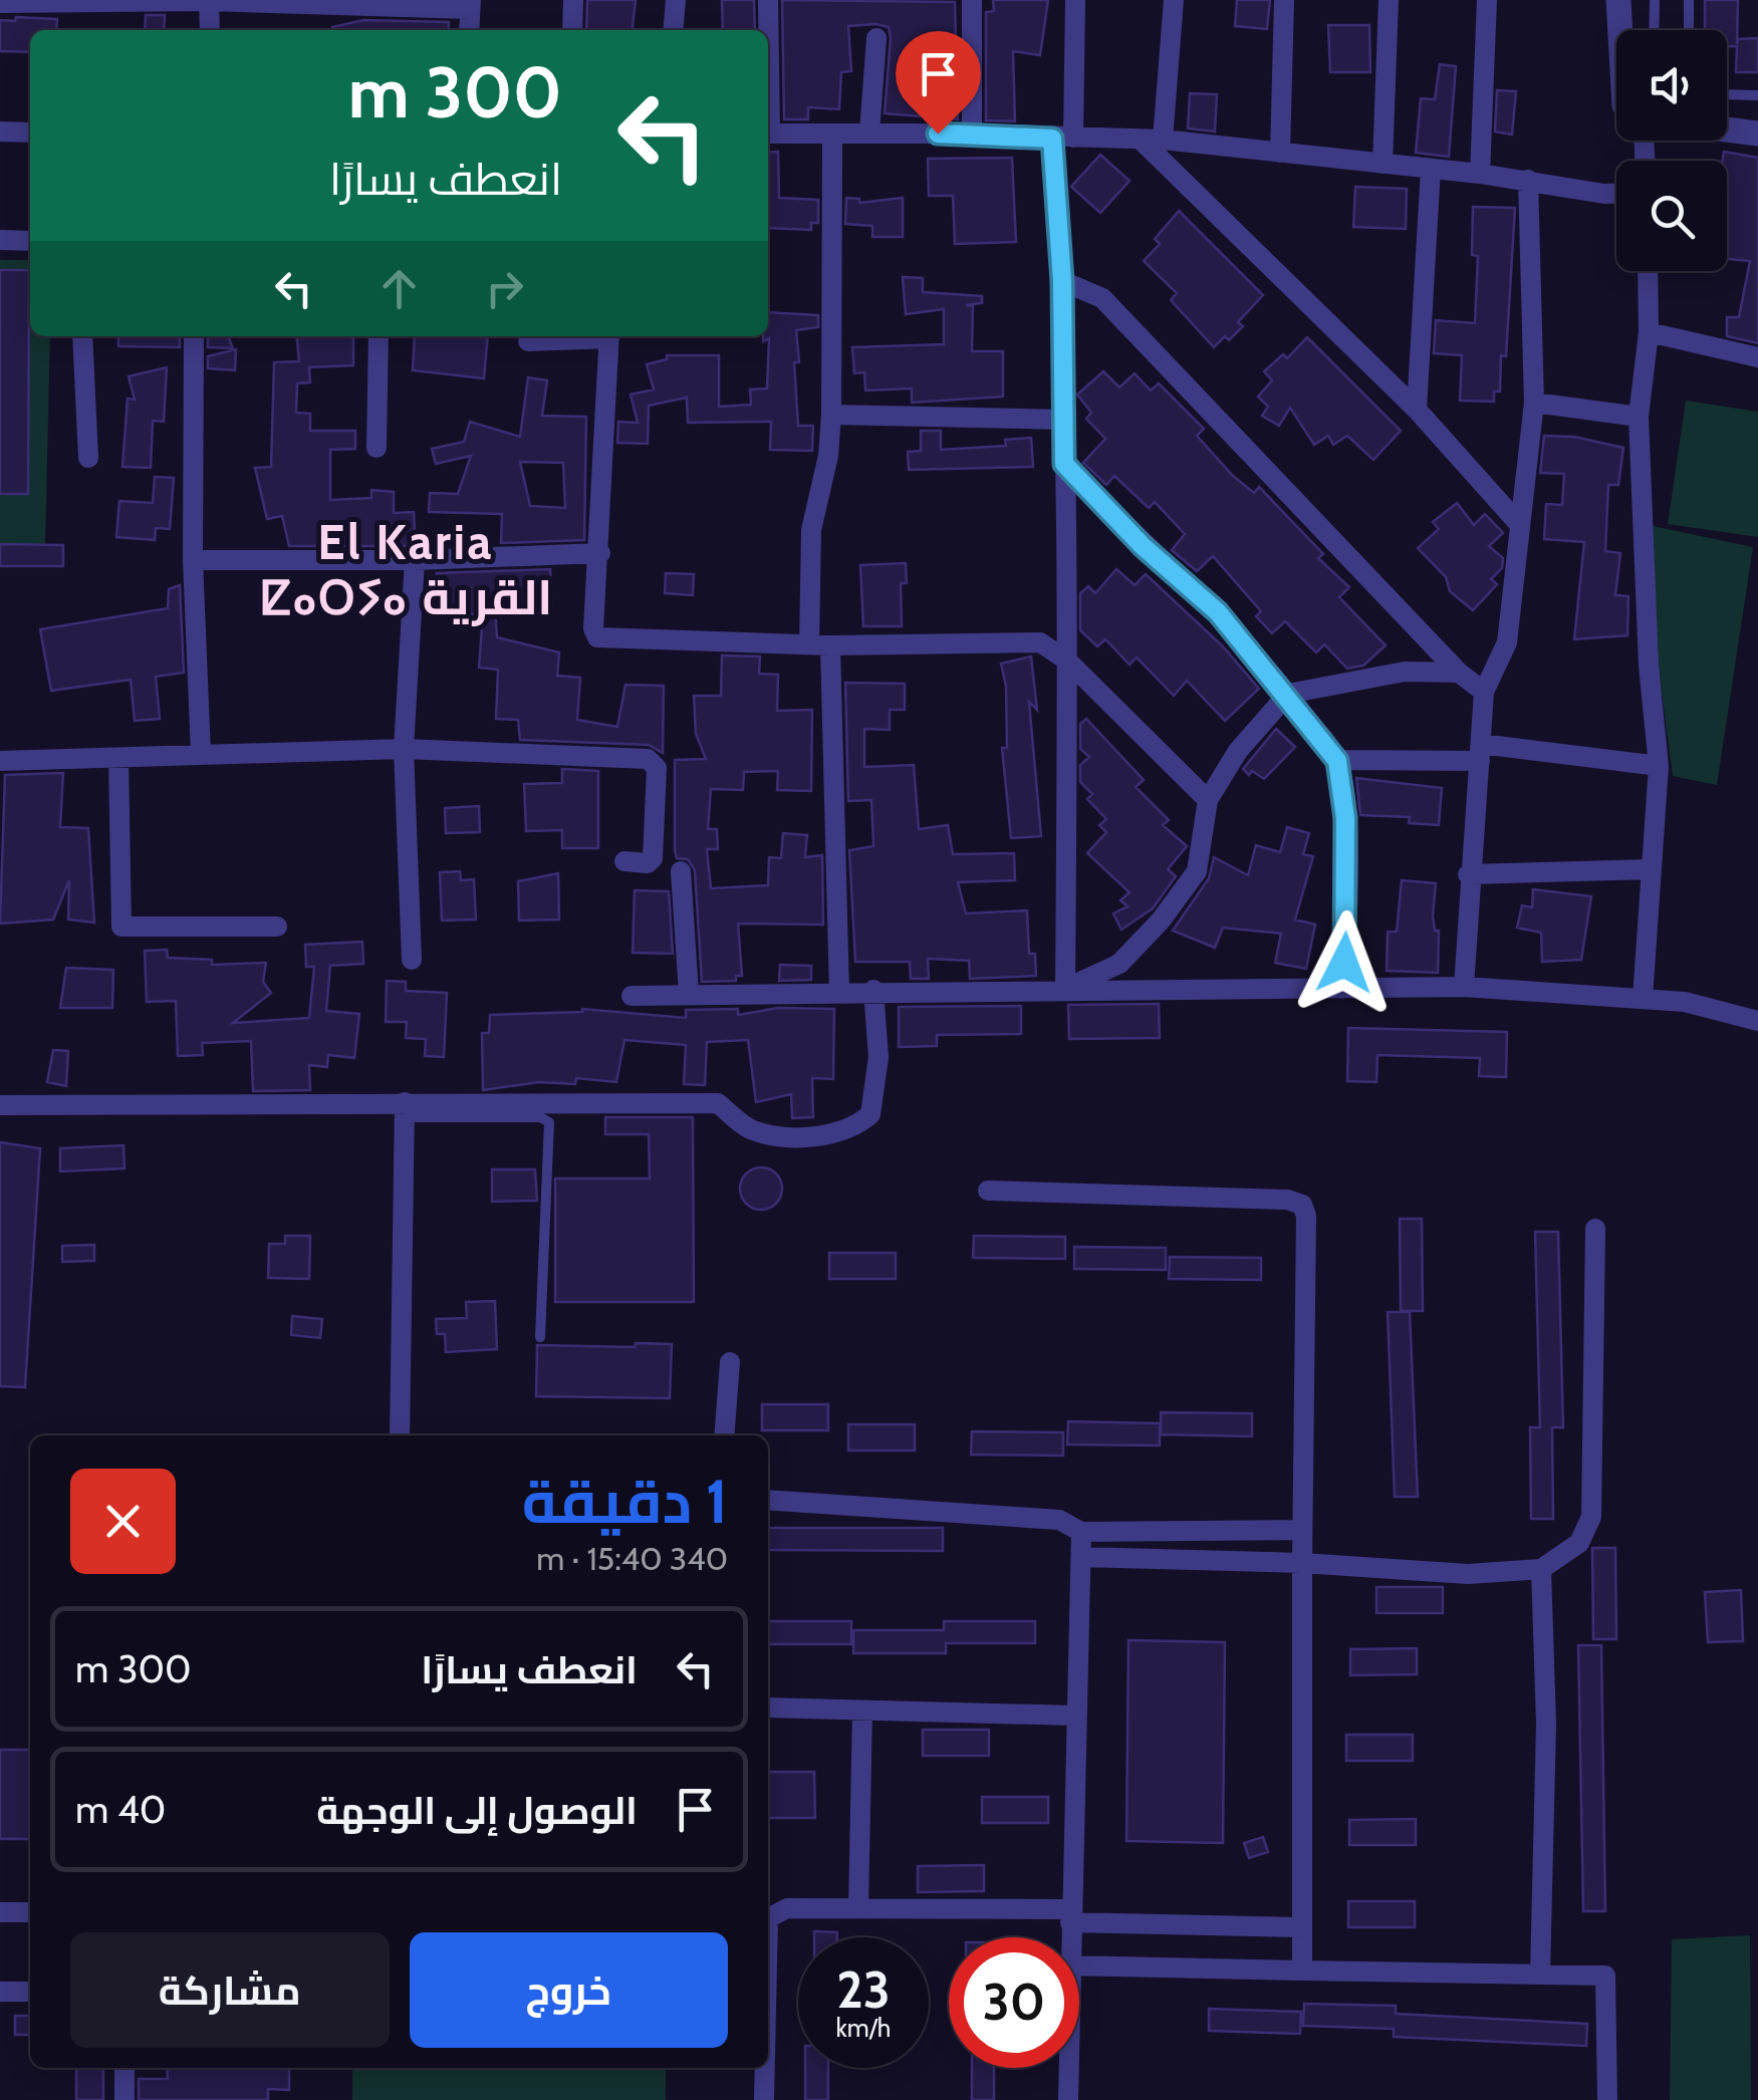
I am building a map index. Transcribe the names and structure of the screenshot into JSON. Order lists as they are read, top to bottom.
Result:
{
  "districts": ["El Karia ⵇⴰⵔⵢⴰ القرية"],
  "page": {
    "turn": ["300 m", "انعطف يسارًا"],
    "heading": ["1 دقيقة", "340 m · 15:40"],
    "list": [
      {
        "name": "انعطف يسارًا",
        "value": "300 m"
      },
      {
        "name": "الوصول إلى الوجهة",
        "value": "40 m"
      }
    ],
    "buttons": ["خروج", "مشاركة"],
    "speed": "23 km/h",
    "limit": "30"
  }
}
